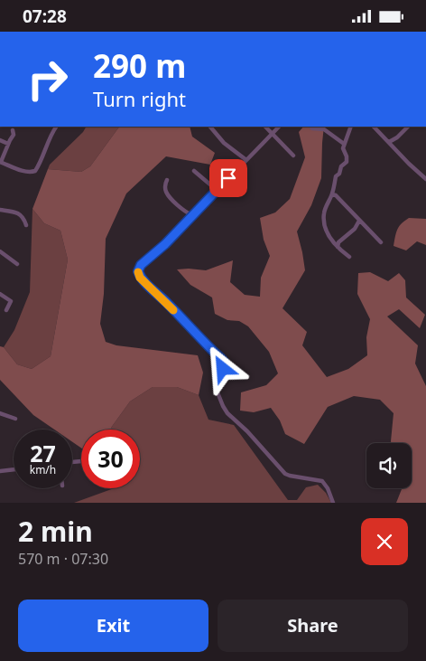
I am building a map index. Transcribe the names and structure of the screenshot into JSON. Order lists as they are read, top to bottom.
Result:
{
  "page": {
    "status": "07:28",
    "turn": ["290 m", "Turn right"],
    "speed": "27 km/h",
    "limit": "30",
    "heading": ["2 min", "570 m · 07:30"],
    "buttons": ["Exit", "Share"]
  }
}
